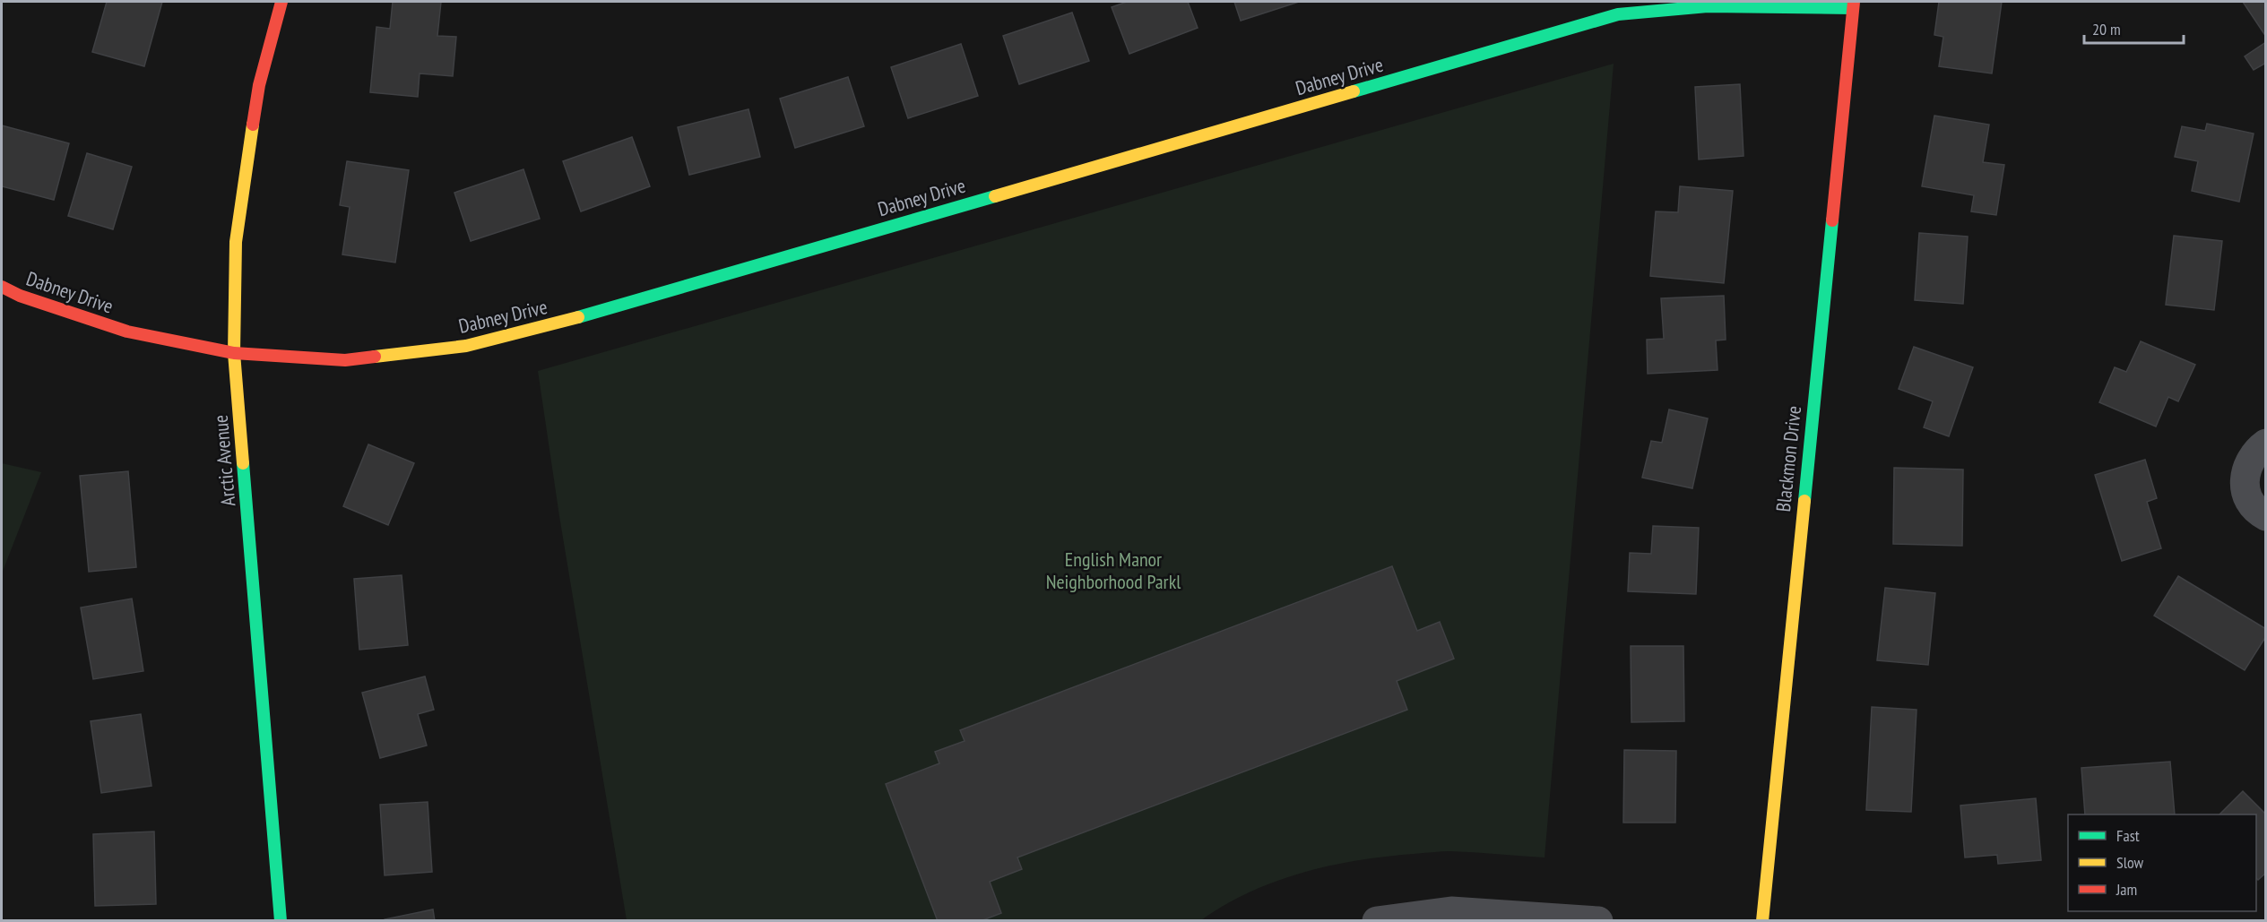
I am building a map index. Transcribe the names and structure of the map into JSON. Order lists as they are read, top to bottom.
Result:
{
  "streets": {
    "street": ["Dabney Drive", "Blackmon Drive", "Arctic Avenue"]
  },
  "crossings": [
    ["Dabney Drive", "Blackmon Drive"],
    ["Dabney Drive", "Arctic Avenue"]
  ],
  "parks": ["English Manor Neighborhood Parkl"],
  "legend": ["Fast", "Slow", "Jam"],
  "scale_bar": "20 m"
}
